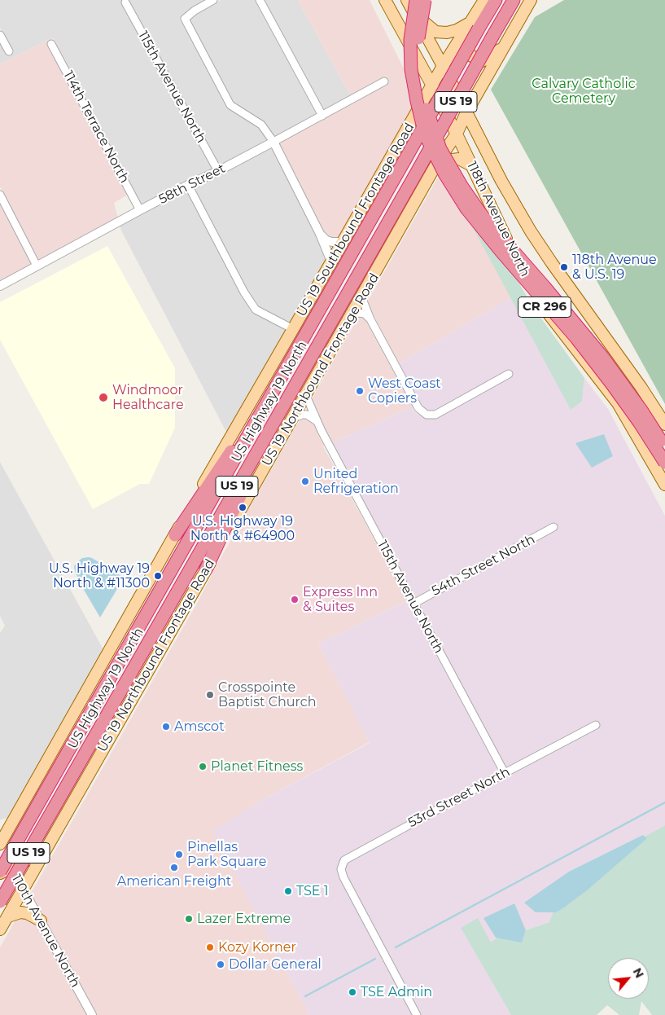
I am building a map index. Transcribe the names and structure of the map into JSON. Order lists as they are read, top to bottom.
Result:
{
  "streets": {
    "highway": ["US 19", "US Highway 19 North"],
    "main road": [
      "118th Avenue North",
      "US 19 Southbound Frontage Road",
      "CR 296",
      "US 19 Northbound Frontage Road"
    ],
    "street": [
      "115th Avenue North",
      "114th Terrace North",
      "58th Street",
      "54th Street North",
      "53rd Street North",
      "110th Avenue North"
    ]
  },
  "crossings": [
    ["115th Avenue North", "58th Street"],
    ["115th Avenue North", "US 19 Northbound Frontage Road"],
    ["115th Avenue North", "54th Street North"],
    ["115th Avenue North", "53rd Street North"],
    ["114th Terrace North", "58th Street"],
    ["118th Avenue North", "CR 296"],
    ["118th Avenue North", "US 19 Northbound Frontage Road"],
    ["US 19 Southbound Frontage Road", "CR 296"],
    ["US 19 Southbound Frontage Road", "US Highway 19 North"],
    ["US 19 Southbound Frontage Road", "110th Avenue North"],
    ["CR 296", "US 19 Northbound Frontage Road"],
    ["US 19 Northbound Frontage Road", "110th Avenue North"],
    ["US Highway 19 North", "110th Avenue North"]
  ],
  "parks": ["Calvary Catholic Cemetery"],
  "places": [
    "118th Avenue & U.S. 19",
    "West Coast Copiers",
    "Windmoor Healthcare",
    "United Refrigeration",
    "U.S. Highway 19 North & #64900",
    "U.S. Highway 19 North & #11300",
    "Express Inn & Suites",
    "Crosspointe Baptist Church",
    "Amscot",
    "Planet Fitness",
    "Pinellas Park Square",
    "American Freight",
    "TSE 1",
    "Lazer Extreme",
    "Kozy Korner",
    "Dollar General",
    "TSE Admin"
  ],
  "north": "top right"
}
